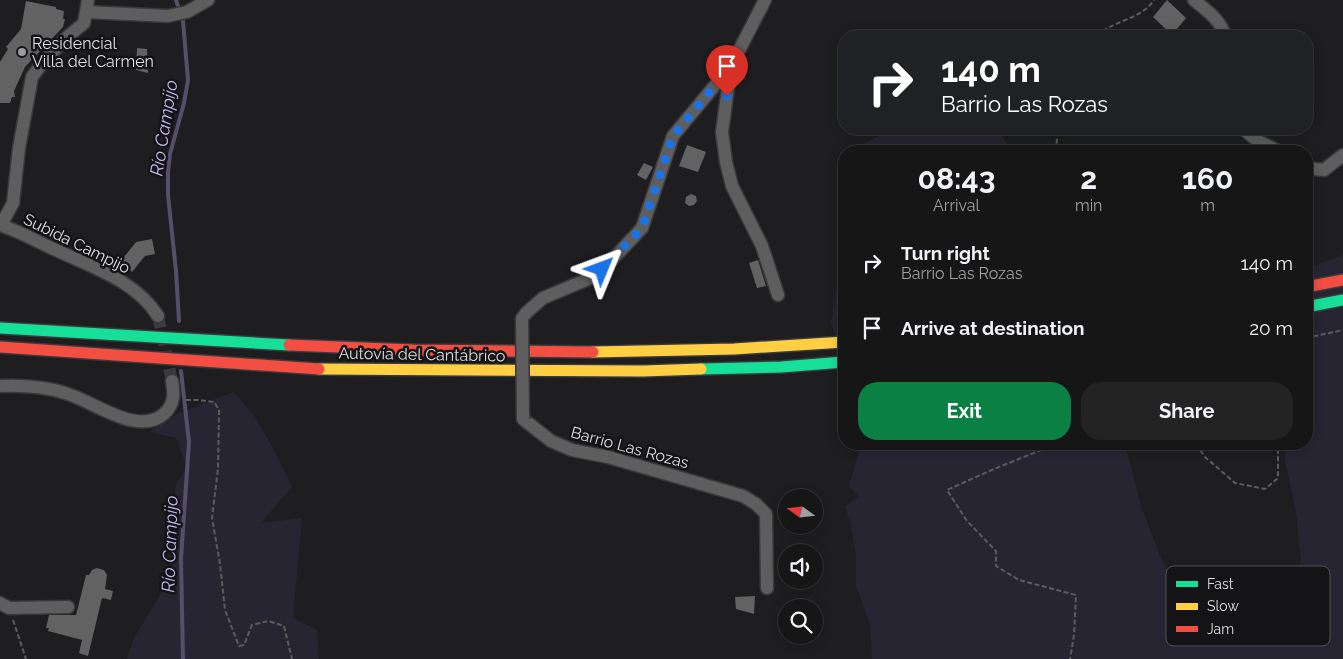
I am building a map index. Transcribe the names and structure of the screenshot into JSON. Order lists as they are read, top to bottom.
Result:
{
  "streets": {
    "highway": ["Autovía del Cantábrico"],
    "street": ["Subida Campijo", "Barrio Las Rozas"]
  },
  "water": ["Río Campijo"],
  "places": ["Residencial Villa del Carmen"],
  "legend": ["Fast", "Slow", "Jam"],
  "north": "left",
  "page": {
    "turn": ["140 m", "Barrio Las Rozas"],
    "eta": [
      "08:43",
      "Arrival",
      "2",
      "min",
      "160",
      "m"
    ],
    "list": [
      {
        "name": "Turn right",
        "note": "Barrio Las Rozas",
        "value": "140 m"
      },
      {
        "name": "Arrive at destination",
        "value": "20 m"
      }
    ],
    "buttons": ["Exit", "Share"]
  }
}
